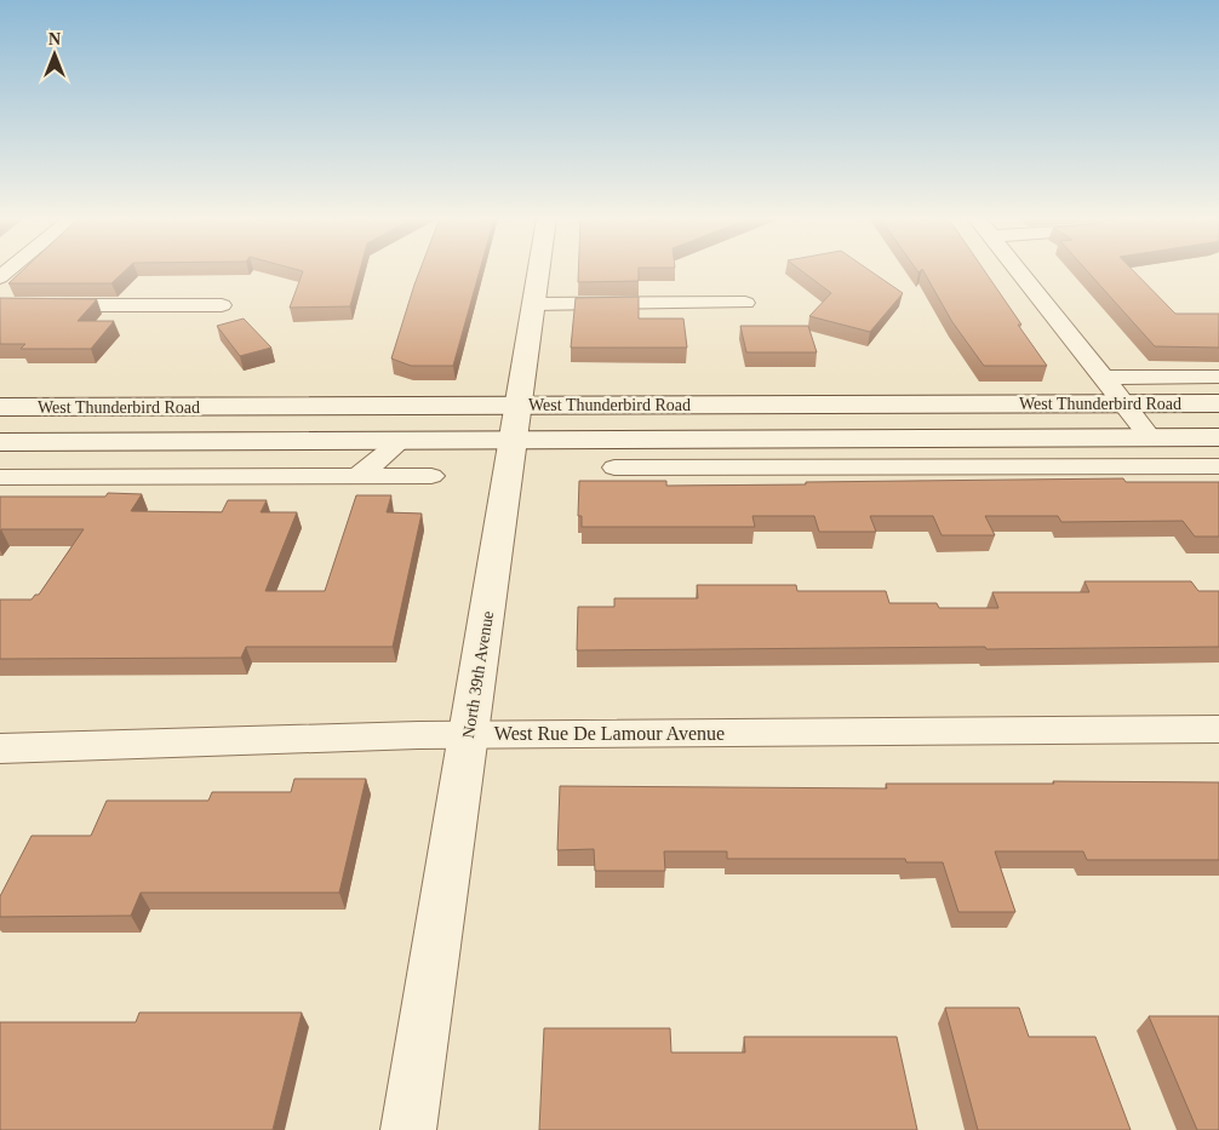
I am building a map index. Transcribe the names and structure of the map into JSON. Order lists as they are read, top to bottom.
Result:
{
  "streets": {
    "main road": ["West Thunderbird Road", "North 39th Avenue"],
    "street": ["West Rue De Lamour Avenue"]
  },
  "crossings": [
    ["West Thunderbird Road", "North 39th Avenue"],
    ["North 39th Avenue", "West Rue De Lamour Avenue"]
  ],
  "north": "top"
}
